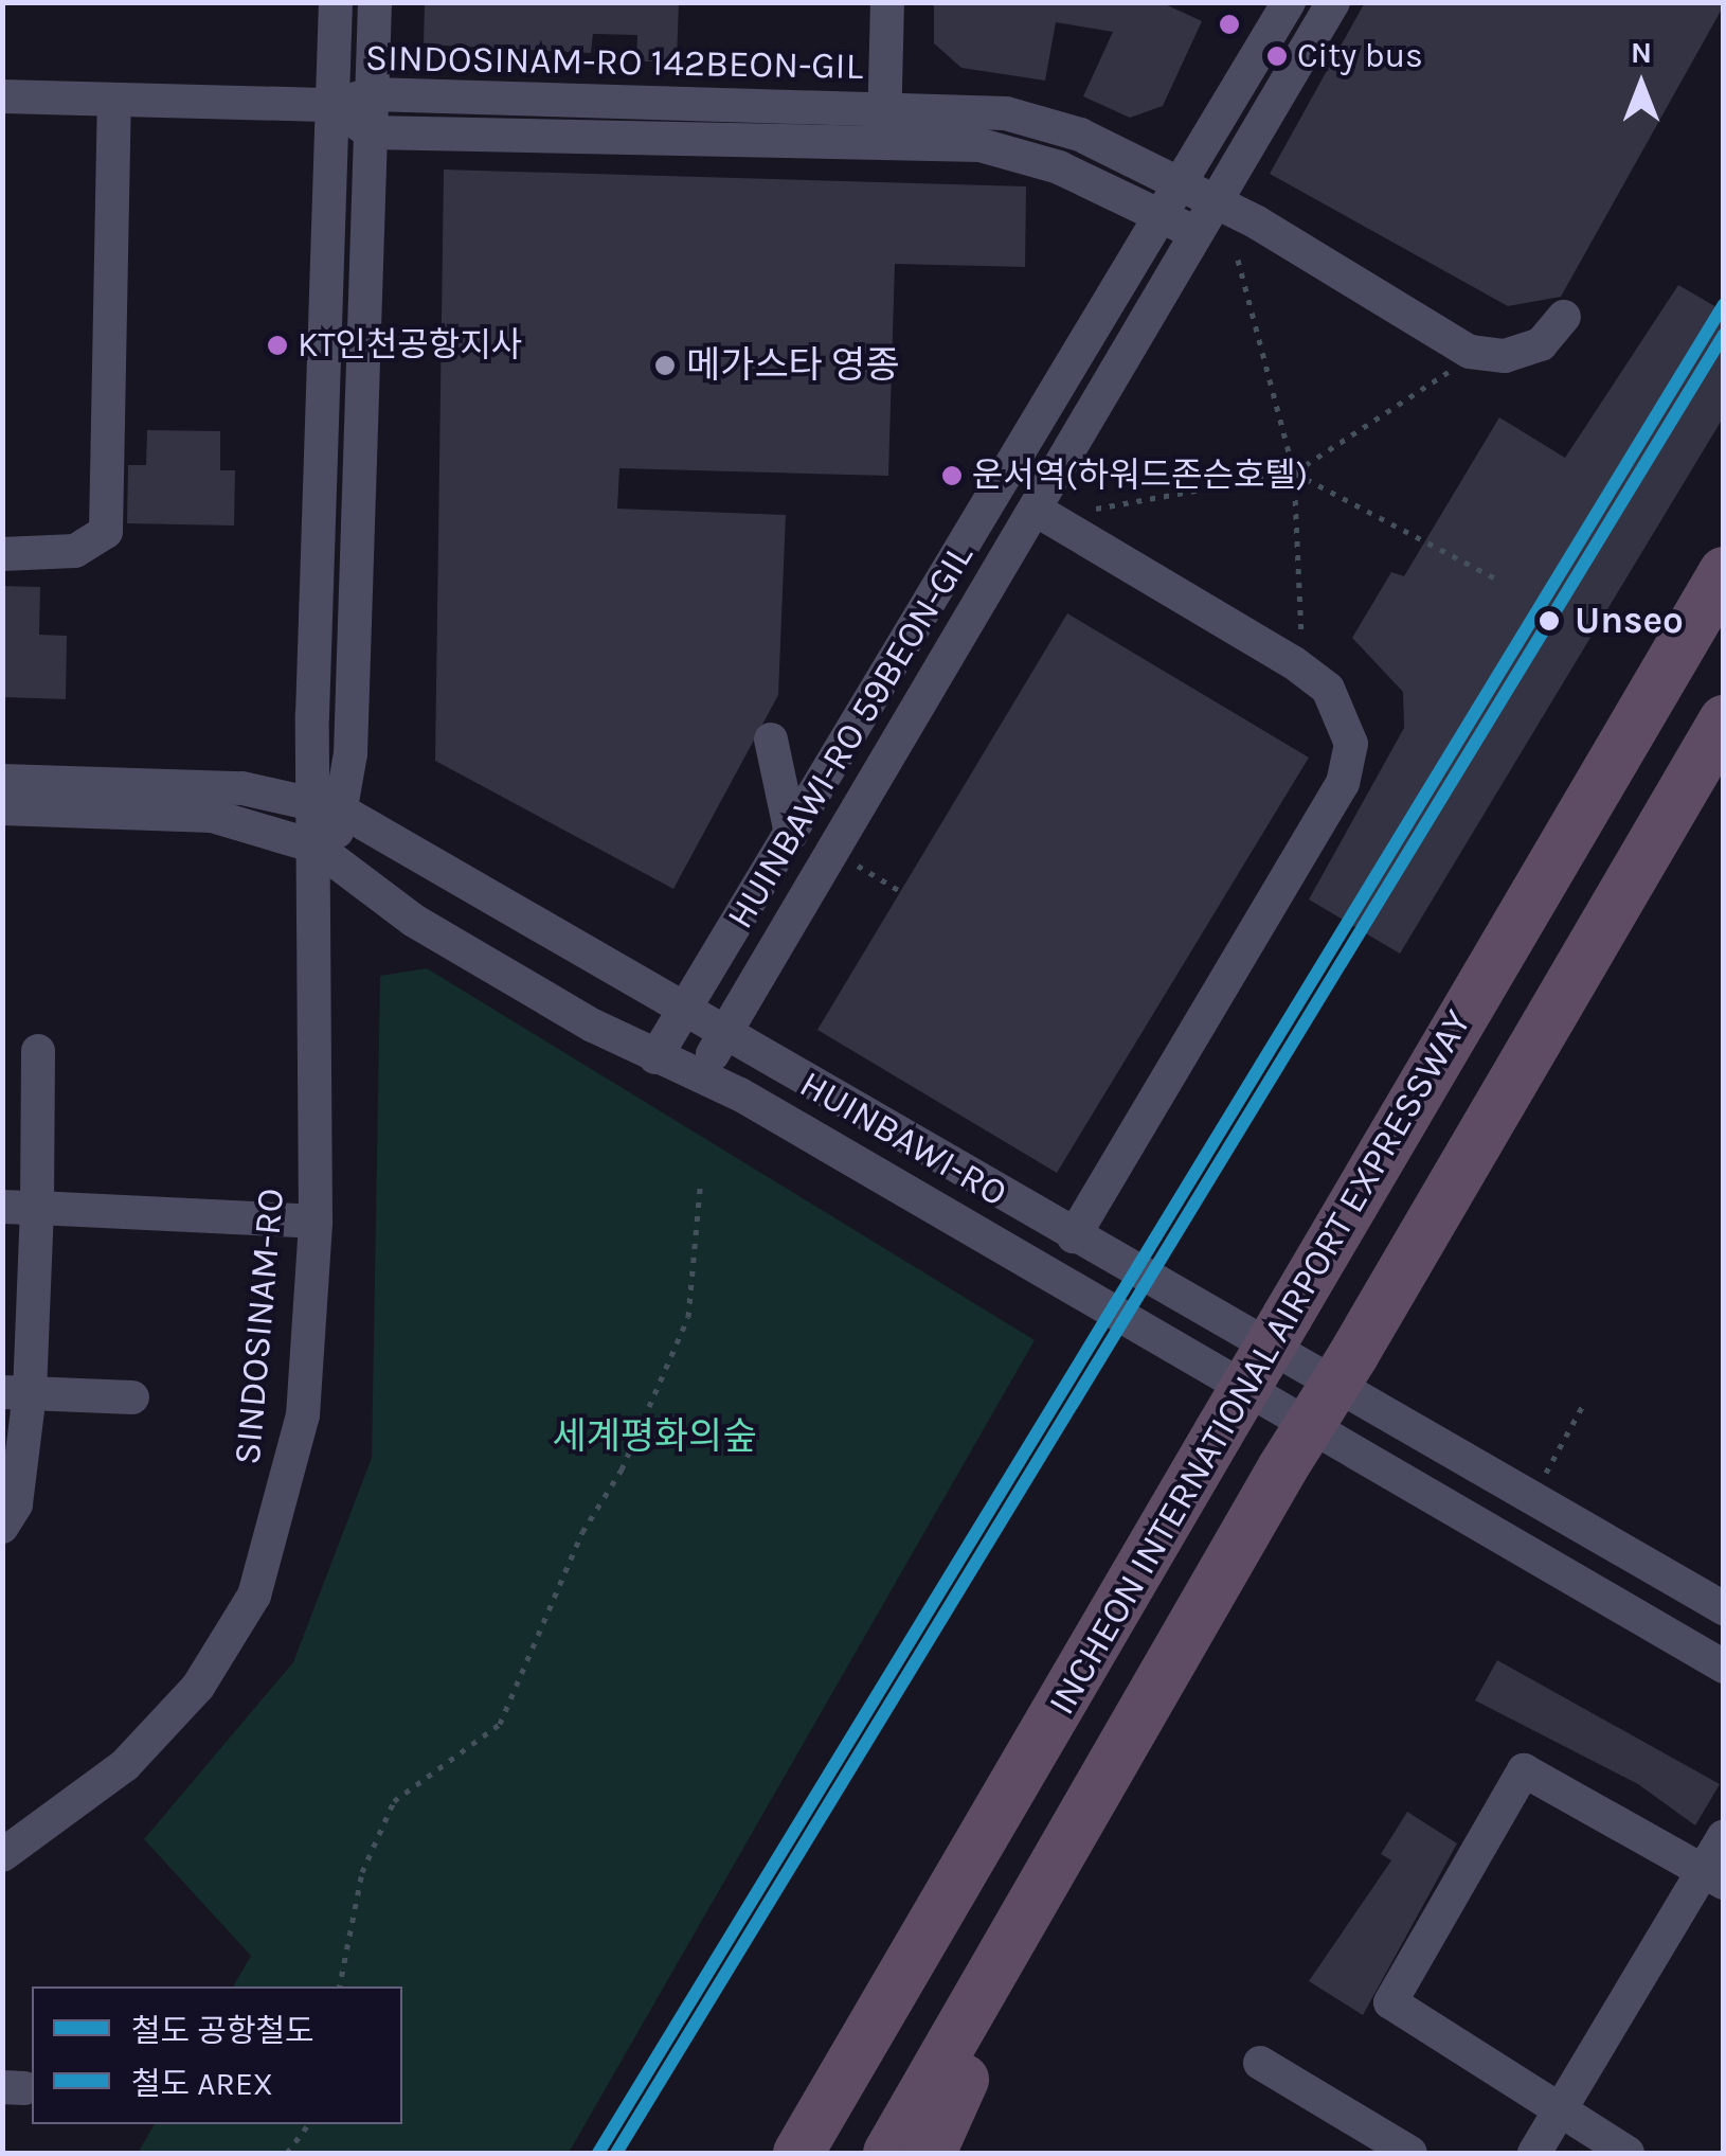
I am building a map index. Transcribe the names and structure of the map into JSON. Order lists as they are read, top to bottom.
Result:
{
  "streets": {
    "highway": ["INCHEON INTERNATIONAL AIRPORT EXPRESSWAY"],
    "street": [
      "SINDOSINAM-RO 142BEON-GIL",
      "HUINBAWI-RO 59BEON-GIL",
      "HUINBAWI-RO",
      "SINDOSINAM-RO"
    ]
  },
  "crossings": [
    ["SINDOSINAM-RO 142BEON-GIL", "HUINBAWI-RO 59BEON-GIL"],
    ["SINDOSINAM-RO 142BEON-GIL", "SINDOSINAM-RO"],
    ["HUINBAWI-RO 59BEON-GIL", "HUINBAWI-RO"],
    ["HUINBAWI-RO", "SINDOSINAM-RO"]
  ],
  "parks": ["세계평화의숲"],
  "places": [
    "City bus",
    "KT인천공항지사",
    "메가스타 영종",
    "운서역(하워드존슨호텔)",
    "Unseo"
  ],
  "lines": ["rail line 공항철도", "rail line AREX"],
  "legend": ["철도 공항철도", "철도 AREX"],
  "north": "top"
}
